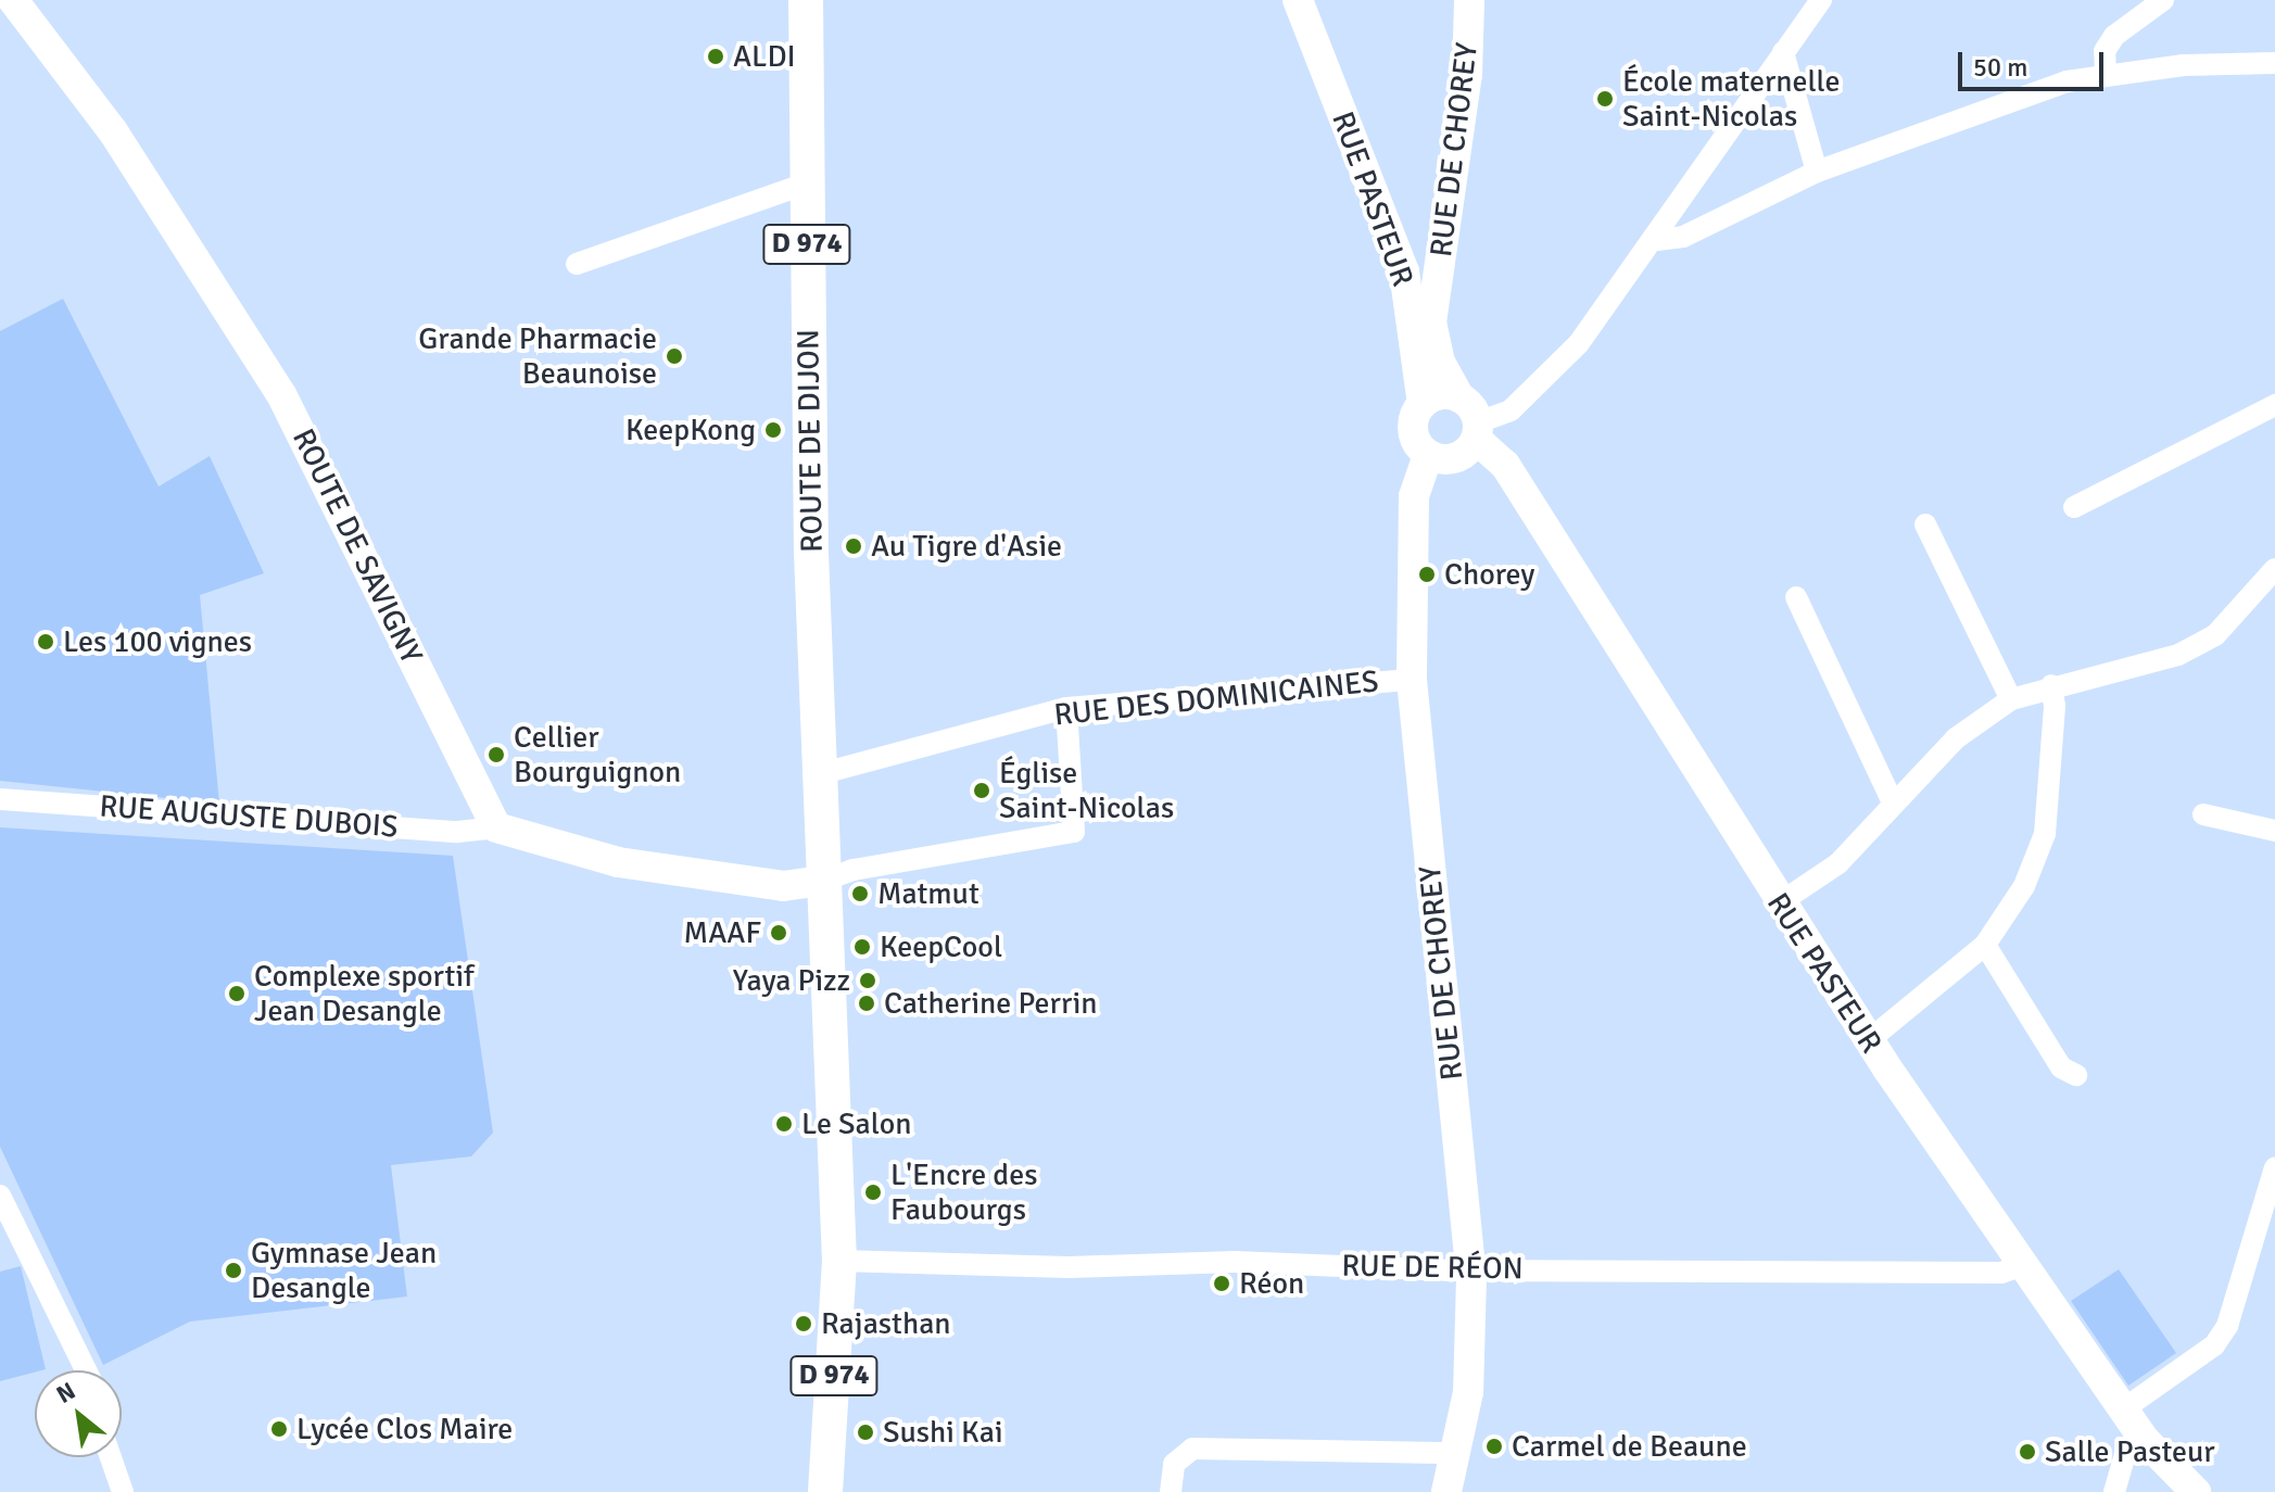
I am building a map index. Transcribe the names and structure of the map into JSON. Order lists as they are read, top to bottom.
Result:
{
  "streets": {
    "main road": ["D 974", "ROUTE DE DIJON"],
    "street": [
      "RUE DE CHOREY",
      "RUE PASTEUR",
      "ROUTE DE SAVIGNY",
      "RUE DES DOMINICAINES",
      "RUE AUGUSTE DUBOIS",
      "RUE DE RÉON"
    ]
  },
  "crossings": [
    ["RUE DE CHOREY", "RUE PASTEUR"],
    ["RUE DE CHOREY", "RUE DES DOMINICAINES"],
    ["RUE DE CHOREY", "RUE DE RÉON"],
    ["RUE PASTEUR", "RUE DE RÉON"],
    ["D 974", "ROUTE DE DIJON"],
    ["D 974", "RUE DE RÉON"],
    ["ROUTE DE DIJON", "RUE DES DOMINICAINES"],
    ["ROUTE DE SAVIGNY", "RUE AUGUSTE DUBOIS"]
  ],
  "places": [
    "ALDI",
    "École maternelle Saint-Nicolas",
    "Grande Pharmacie Beaunoise",
    "KeepKong",
    "Au Tigre d'Asie",
    "Chorey",
    "Les 100 vignes",
    "Cellier Bourguignon",
    "Église Saint-Nicolas",
    "Matmut",
    "MAAF",
    "KeepCool",
    "Yaya Pizz",
    "Complexe sportif Jean Desangle",
    "Catherine Perrin",
    "Le Salon",
    "L'Encre des Faubourgs",
    "Gymnase Jean Desangle",
    "Réon",
    "Rajasthan",
    "Lycée Clos Maire",
    "Sushi Kai",
    "Carmel de Beaune",
    "Salle Pasteur"
  ],
  "scale_bar": "50 m",
  "north": "top left"
}
